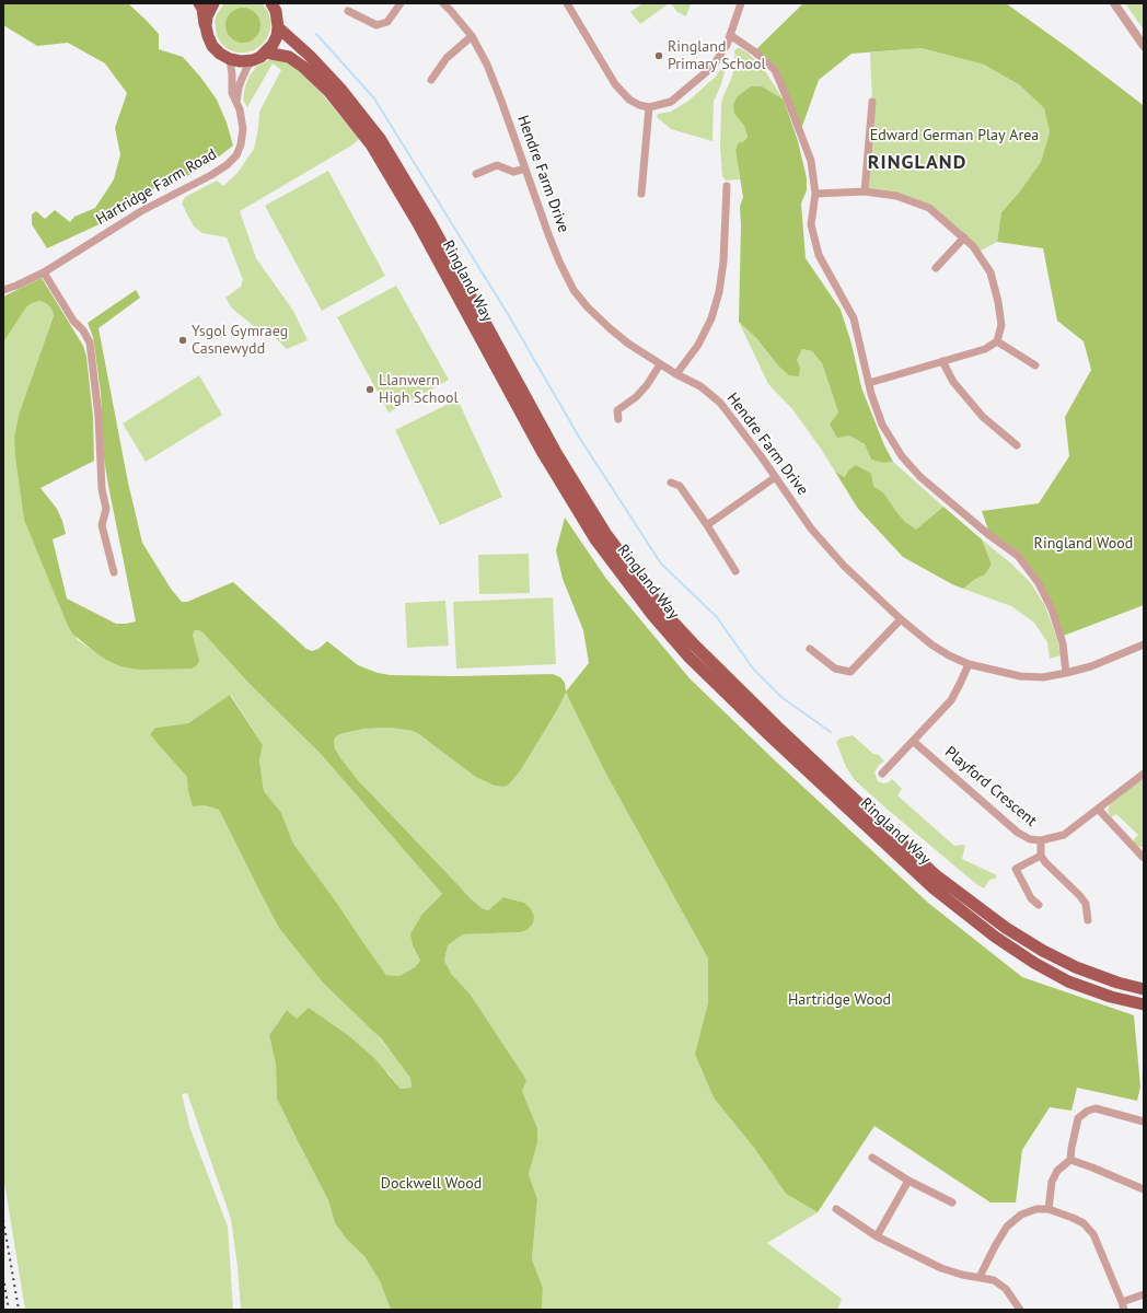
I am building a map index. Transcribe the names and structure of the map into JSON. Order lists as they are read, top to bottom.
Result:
{
  "streets": {
    "main road": ["Ringland Way"],
    "street": ["Hendre Farm Drive", "Hartridge Farm Road", "Playford Crescent"]
  },
  "districts": ["RINGLAND"],
  "parks": [
    "Edward German Play Area",
    "Ringland Wood",
    "Hartridge Wood",
    "Dockwell Wood"
  ],
  "places": ["Ringland Primary School", "Ysgol Gymraeg Casnewydd", "Llanwern High School"]
}
